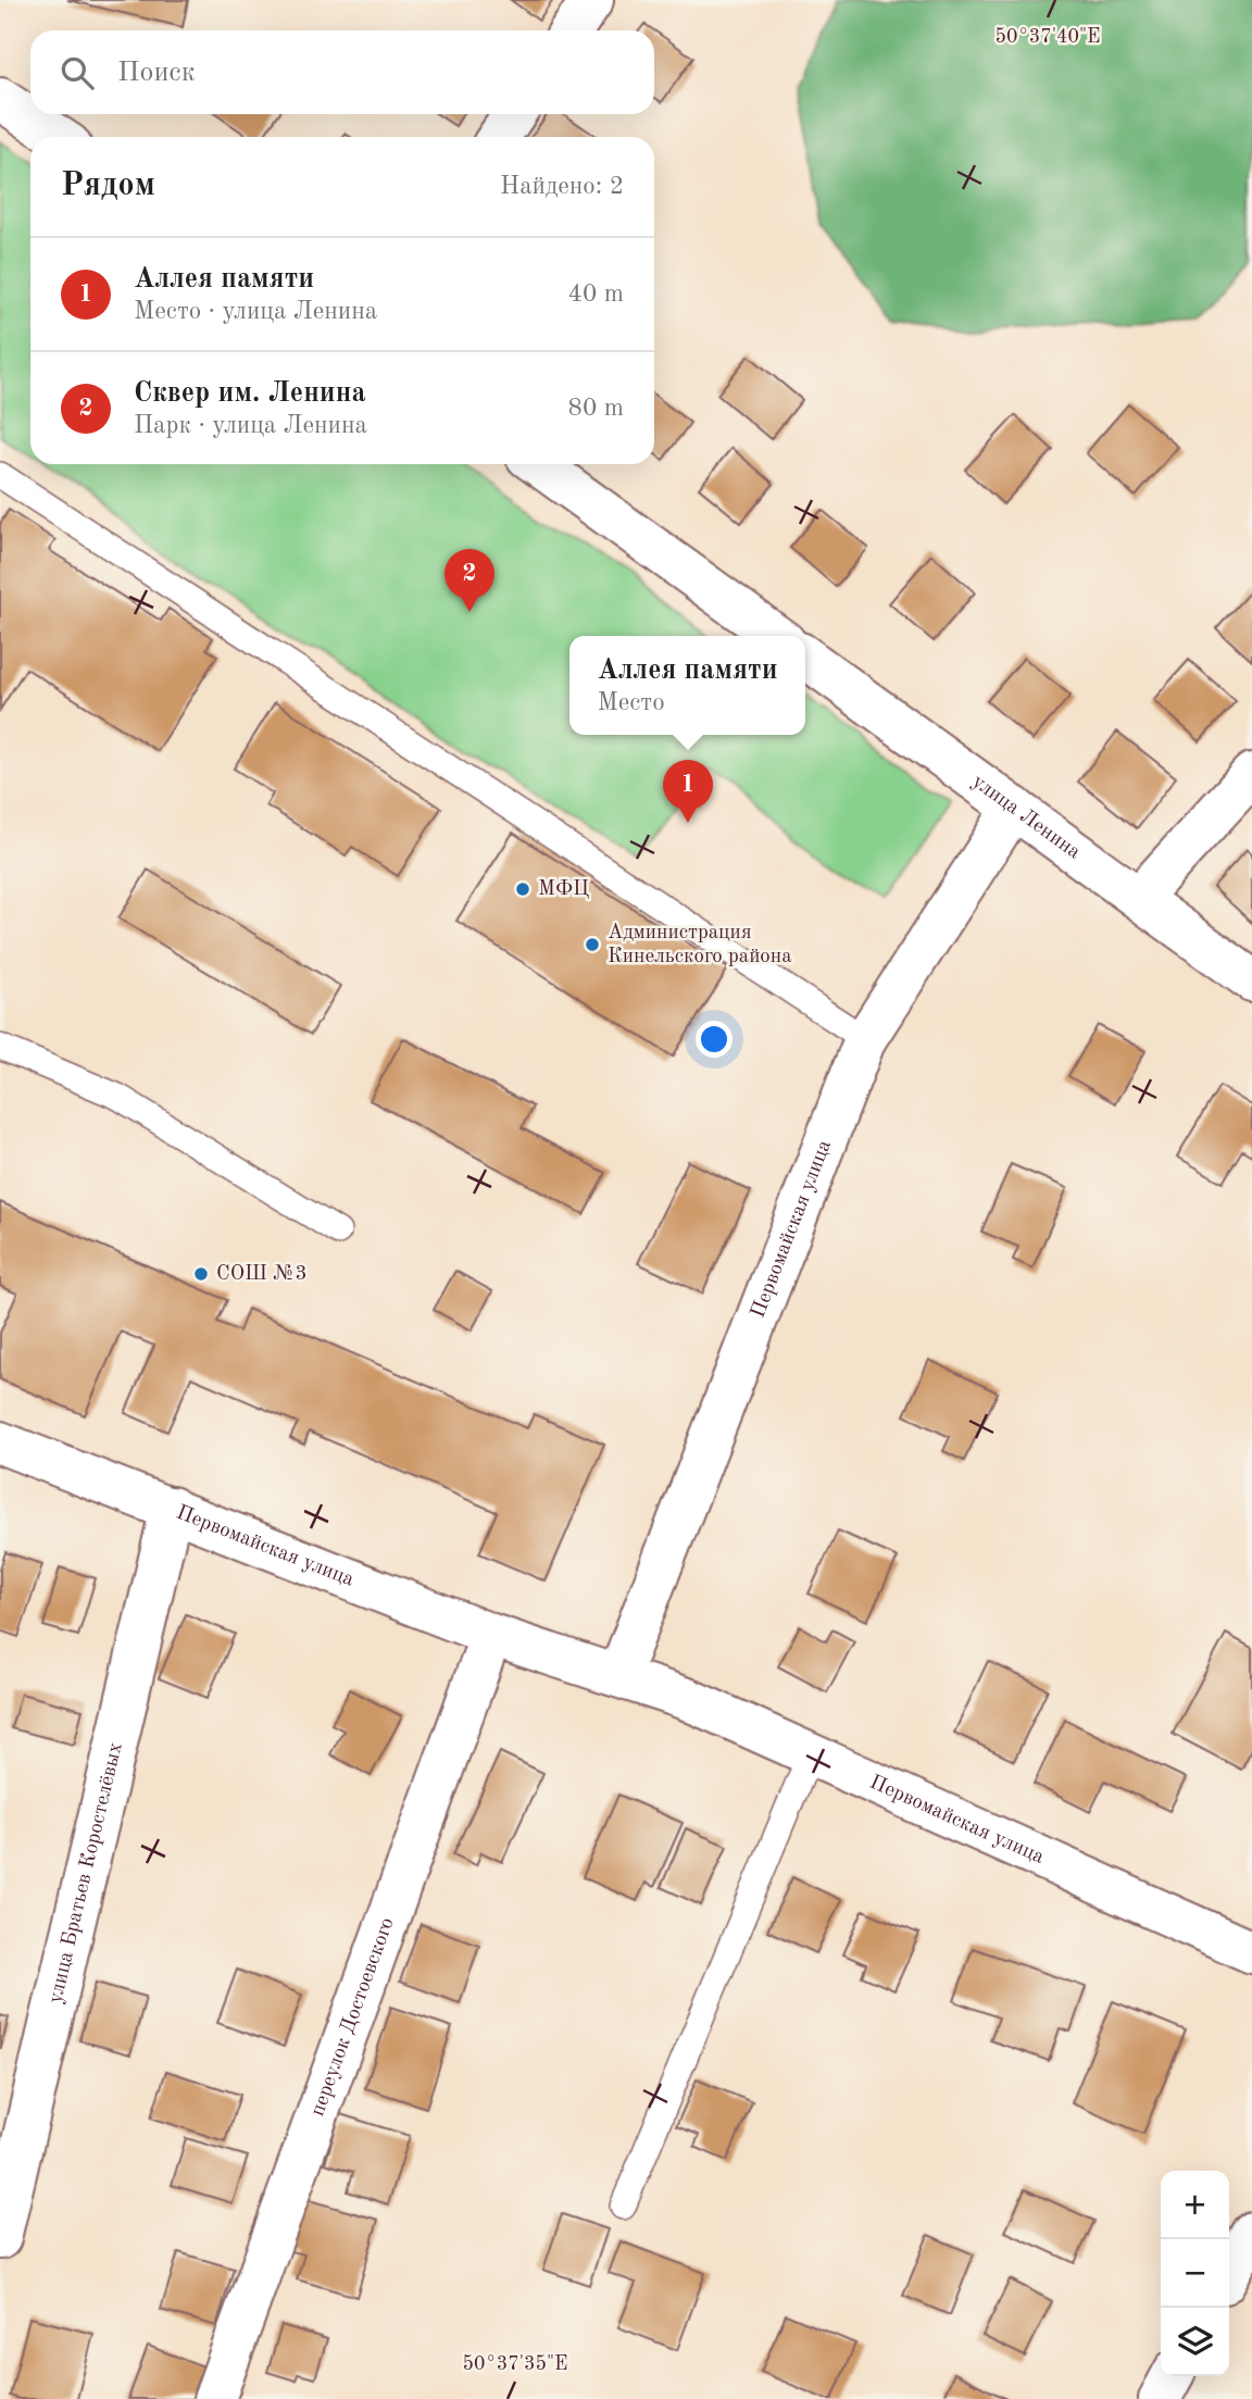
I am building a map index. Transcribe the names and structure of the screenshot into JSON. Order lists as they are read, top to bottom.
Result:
{
  "streets": {
    "street": [
      "улица Ленина",
      "Первомайская улица",
      "улица Братьев Коростелёвых",
      "переулок Достоевского"
    ]
  },
  "crossings": [
    ["улица Ленина", "Первомайская улица"],
    ["Первомайская улица", "улица Братьев Коростелёвых"],
    ["Первомайская улица", "переулок Достоевского"]
  ],
  "places": ["МФЦ", "Администрация Кинельского района", "СОШ №3"],
  "page": {
    "search": "Поиск",
    "heading": ["Рядом", "Найдено: 2"],
    "list": [
      {
        "mark": "1",
        "name": "Аллея памяти",
        "note": "Место · улица Ленина",
        "value": "40 m"
      },
      {
        "mark": "2",
        "name": "Сквер им. Ленина",
        "note": "Парк · улица Ленина",
        "value": "80 m"
      }
    ],
    "pins": ["2", "1"],
    "popup": ["Аллея памяти", "Место"],
    "map_buttons": ["+", "−"]
  },
  "coordinates": ["50°37'40\"E", "50°37'35\"E"]
}
